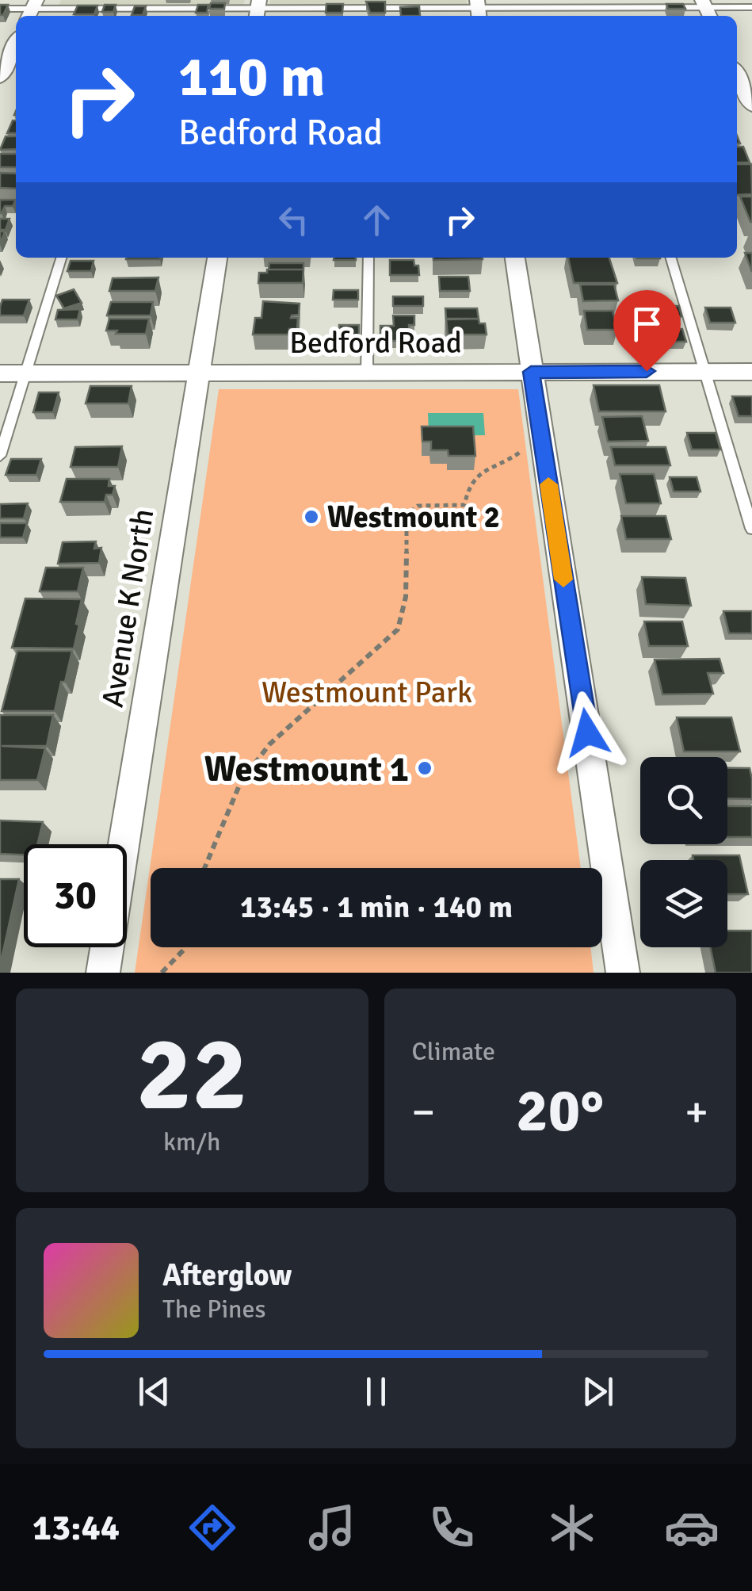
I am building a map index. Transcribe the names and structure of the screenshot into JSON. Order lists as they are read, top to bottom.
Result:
{
  "streets": {
    "street": ["Bedford Road", "Avenue K North"]
  },
  "crossings": [
    ["Bedford Road", "Avenue K North"]
  ],
  "parks": ["Westmount Park"],
  "places": ["Westmount 2", "Westmount 1"],
  "page": {
    "turn": ["110 m", "Bedford Road"],
    "limit": "30",
    "trip": "13:45 · 1 min · 140 m",
    "tile": [
      ["22", "km/h"],
      "Climate"
    ],
    "heat": ["−", "20°", "+"],
    "song": ["Afterglow", "The Pines"],
    "tabs": "13:44"
  }
}
